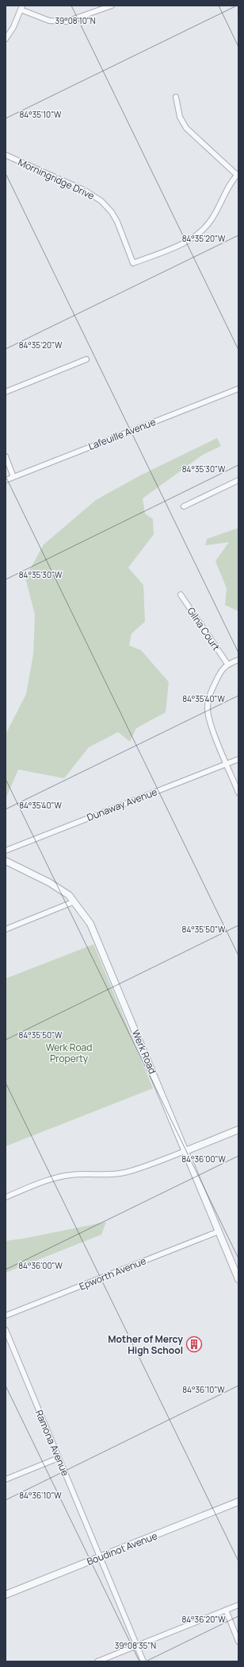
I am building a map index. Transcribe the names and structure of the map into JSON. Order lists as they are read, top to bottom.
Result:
{
  "streets": {
    "street": [
      "Morningridge Drive",
      "Lafeuille Avenue",
      "Gilna Court",
      "Dunaway Avenue",
      "Werk Road",
      "Epworth Avenue",
      "Ramona Avenue",
      "Boudinot Avenue"
    ]
  },
  "crossings": [
    ["Werk Road", "Epworth Avenue"],
    ["Ramona Avenue", "Boudinot Avenue"]
  ],
  "parks": ["Werk Road Property"],
  "places": {
    "building": ["Mother of Mercy High School"]
  },
  "coordinates": [
    "39°08'10\"N",
    "84°35'10\"W",
    "84°35'20\"W",
    "84°35'30\"W",
    "84°35'40\"W",
    "84°35'50\"W",
    "84°36'00\"W",
    "84°36'10\"W",
    "84°36'20\"W",
    "39°08'35\"N"
  ]
}
